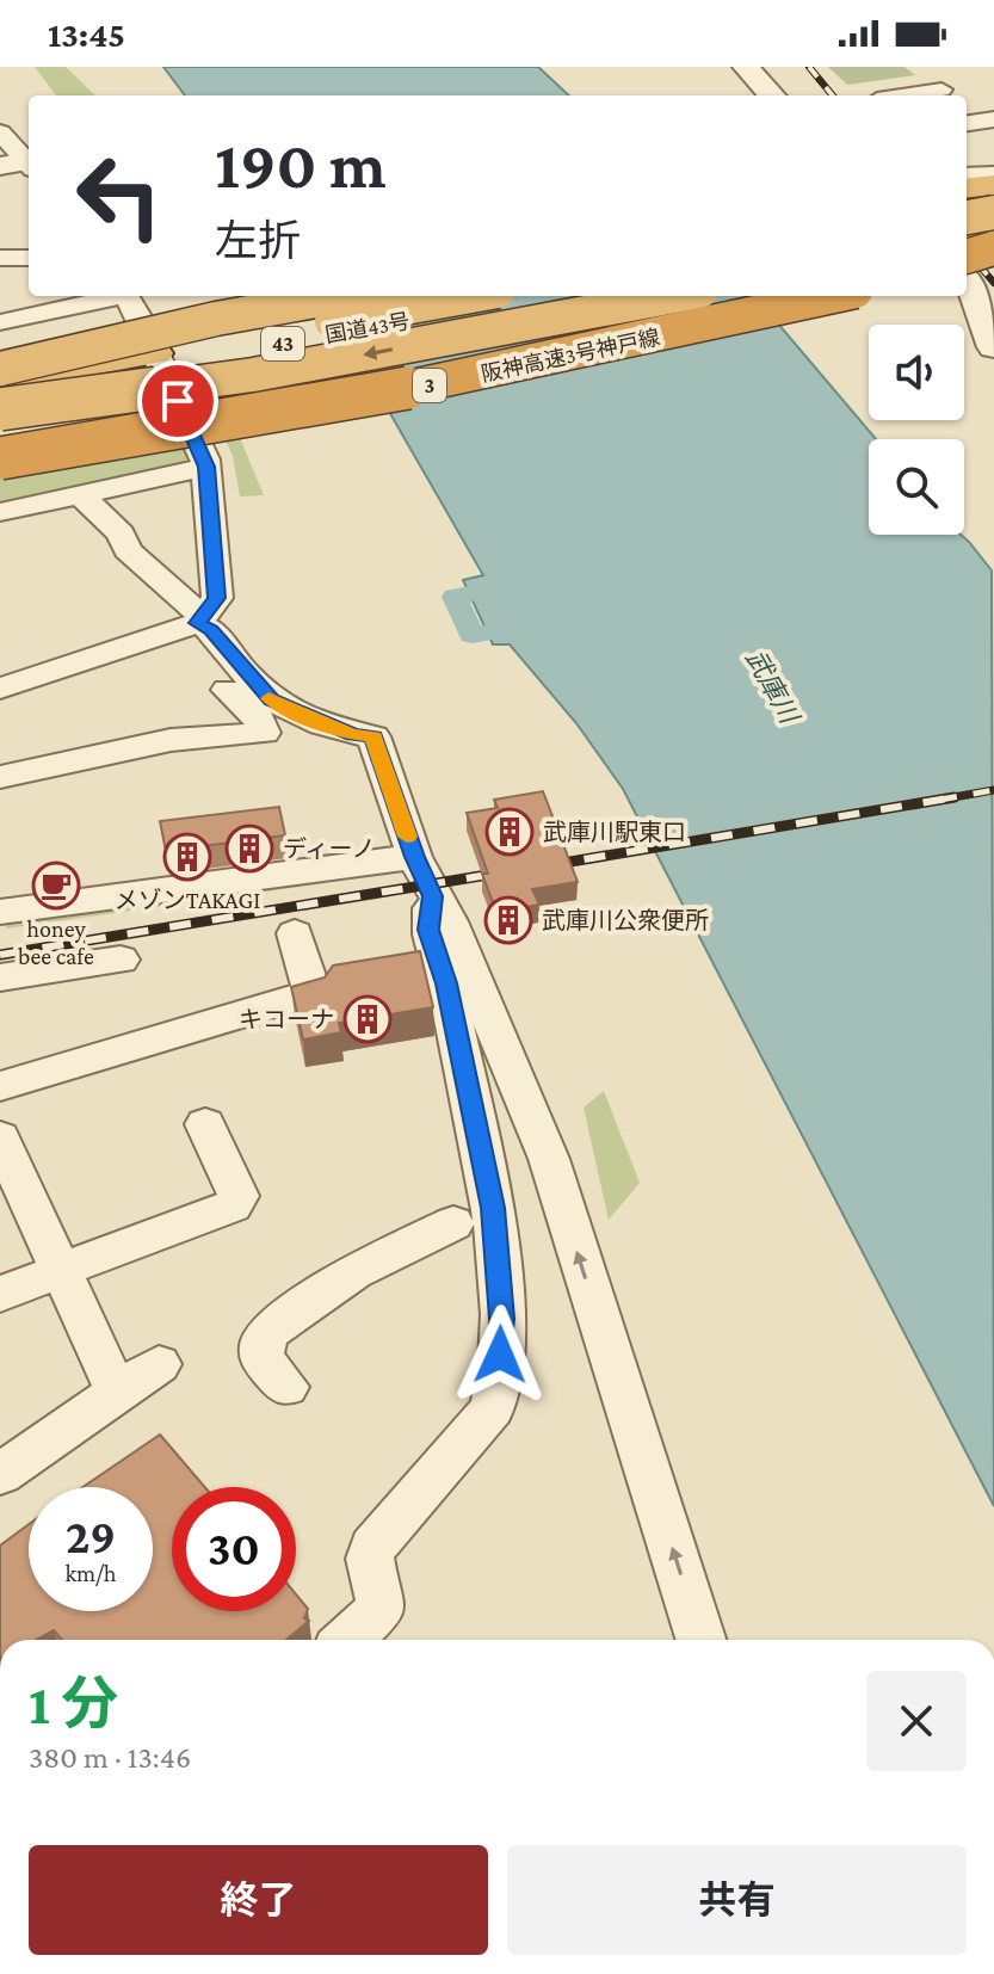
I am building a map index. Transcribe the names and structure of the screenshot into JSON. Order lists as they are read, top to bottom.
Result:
{
  "streets": {
    "highway": [
      "国道43号",
      "43",
      "阪神高速3号神戸線",
      "3"
    ]
  },
  "water": ["武庫川"],
  "places": {
    "building": [
      "武庫川駅東口",
      "ディーノ",
      "メゾンTAKAGI",
      "武庫川公衆便所",
      "キコーナ"
    ],
    "cafe": ["honey bee cafe"]
  },
  "page": {
    "status": "13:45",
    "turn": ["190 m", "左折"],
    "speed": "29 km/h",
    "limit": "30",
    "heading": ["1 分", "380 m · 13:46"],
    "buttons": ["終了", "共有"]
  }
}
